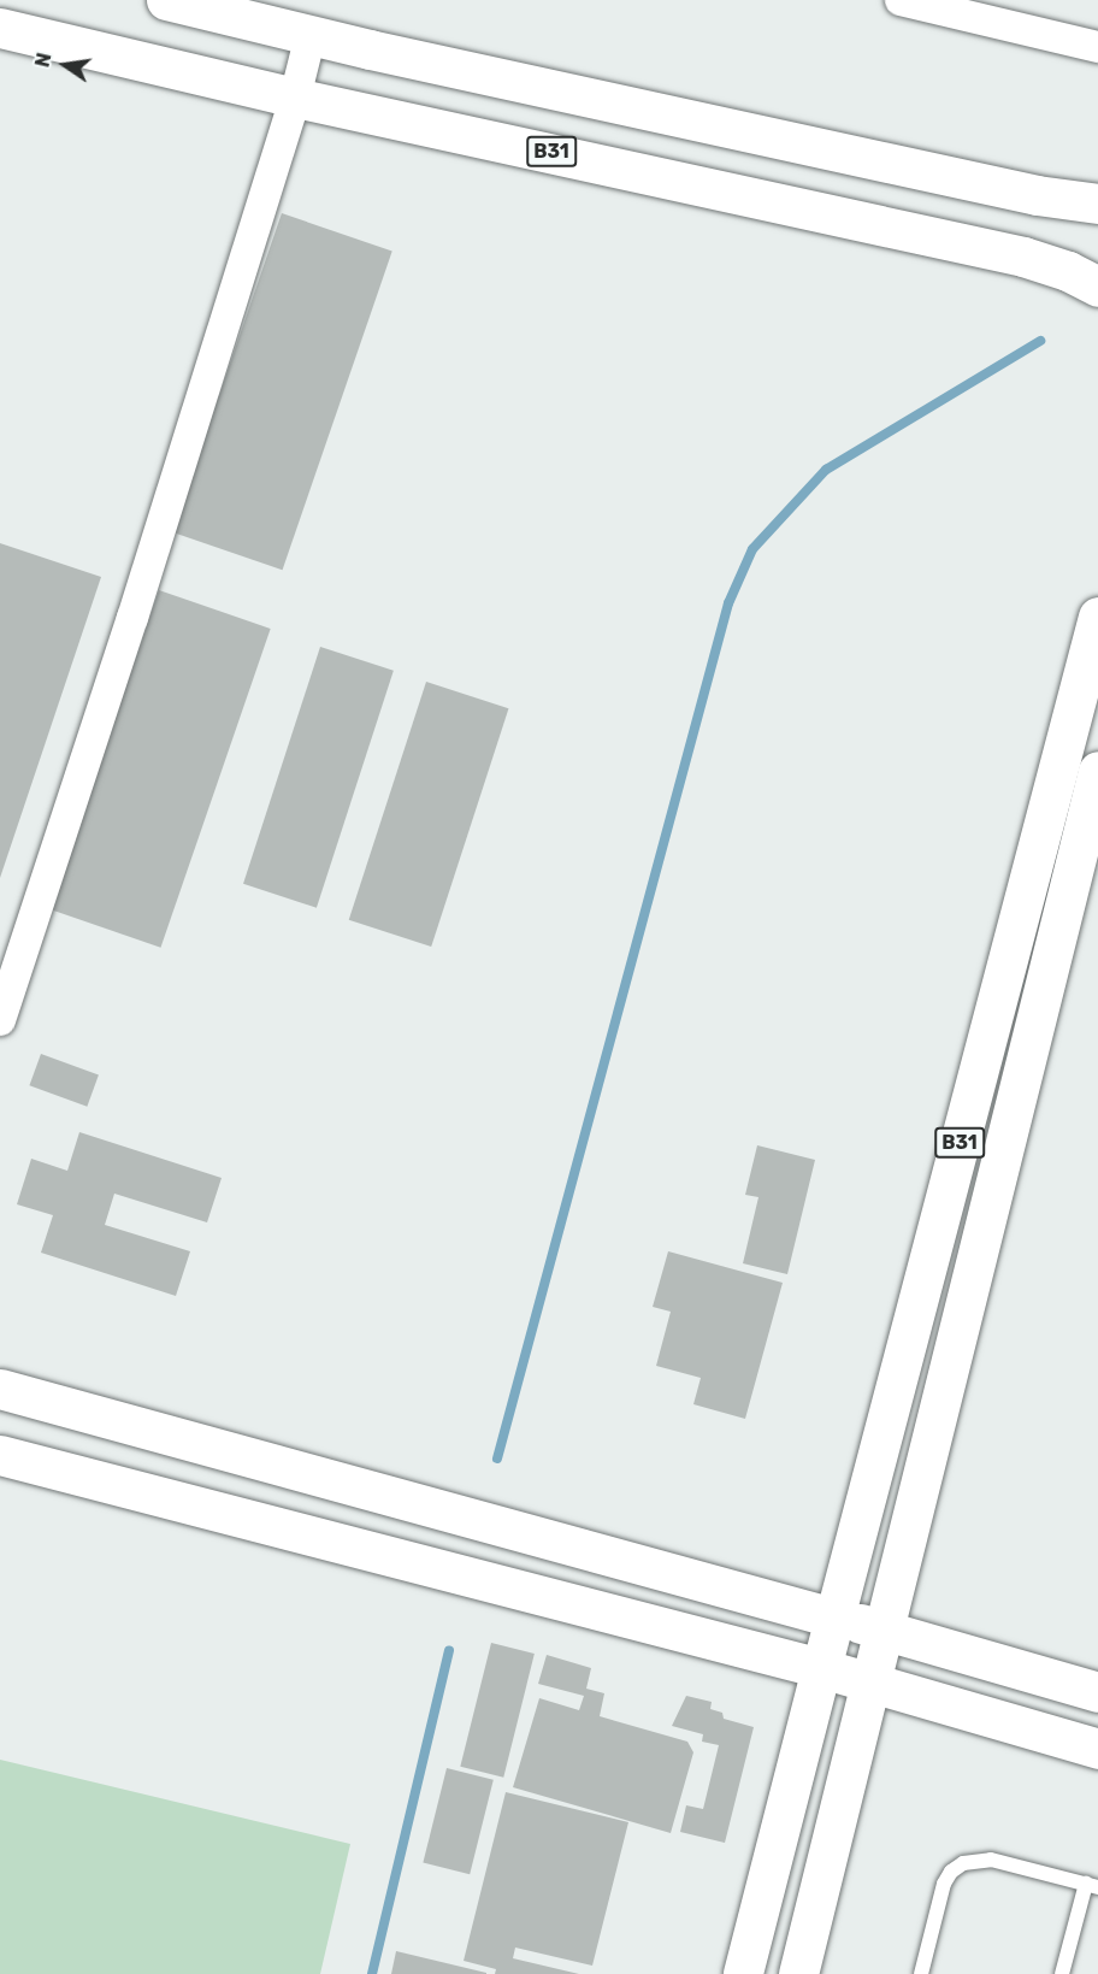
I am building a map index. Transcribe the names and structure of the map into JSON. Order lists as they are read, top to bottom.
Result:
{
  "streets": {
    "main road": ["B31"]
  },
  "north": "left"
}
